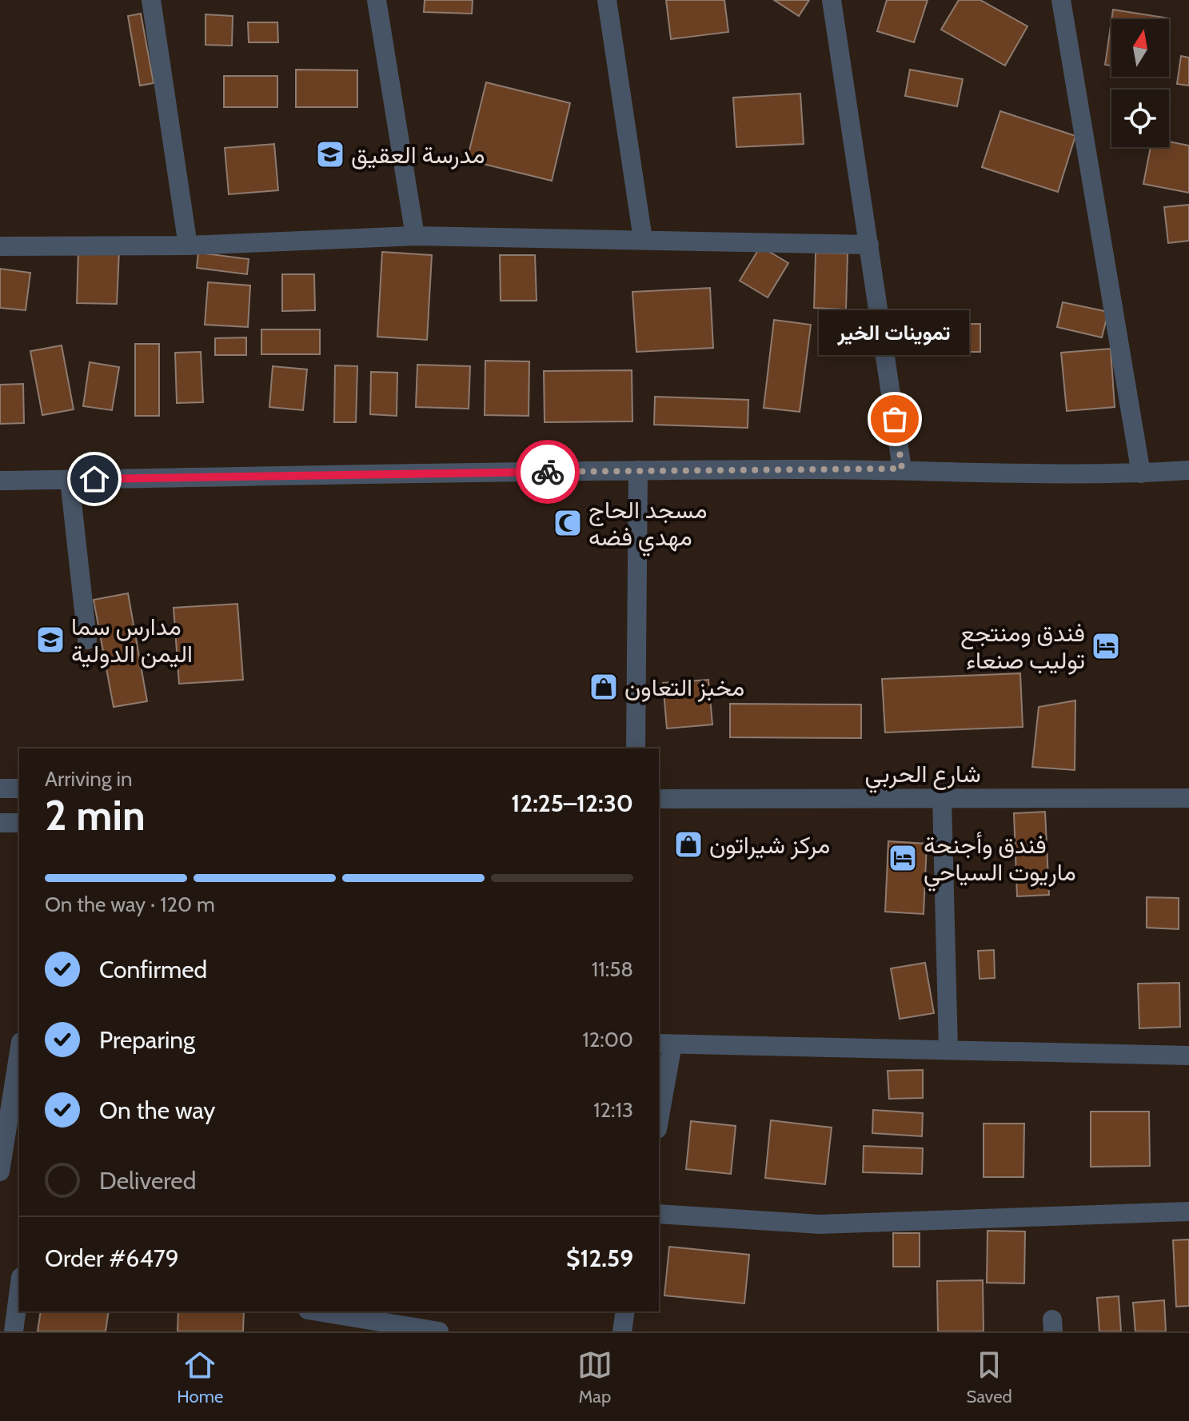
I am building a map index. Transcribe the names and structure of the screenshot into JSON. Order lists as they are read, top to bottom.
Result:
{
  "streets": {
    "street": ["شارع الحربي"]
  },
  "places": {
    "school or university": ["مدرسة العقيق", "مدارس سما اليمن الدولية"],
    "other": ["تموينات الخير"],
    "mosque": ["مسجد الحاج مهدي فضه"],
    "hotel": ["فندق ومنتجع توليب صنعاء", "فندق وأجنحة ماريوت السياحي"],
    "shop": ["مخبز التعاون", "مركز شيراتون"]
  },
  "north": "top",
  "page": {
    "bubble": "تموينات الخير",
    "heading": ["2 min", "Arriving in", "12:25–12:30"],
    "panel": ["Order #6479", "$12.59"],
    "bar": "On the way · 120 m",
    "list": [
      ["Confirmed", "11:58"],
      ["Preparing", "12:00"],
      ["On the way", "12:13"],
      "Delivered"
    ],
    "tabs": ["Home", "Map", "Saved"]
  }
}
